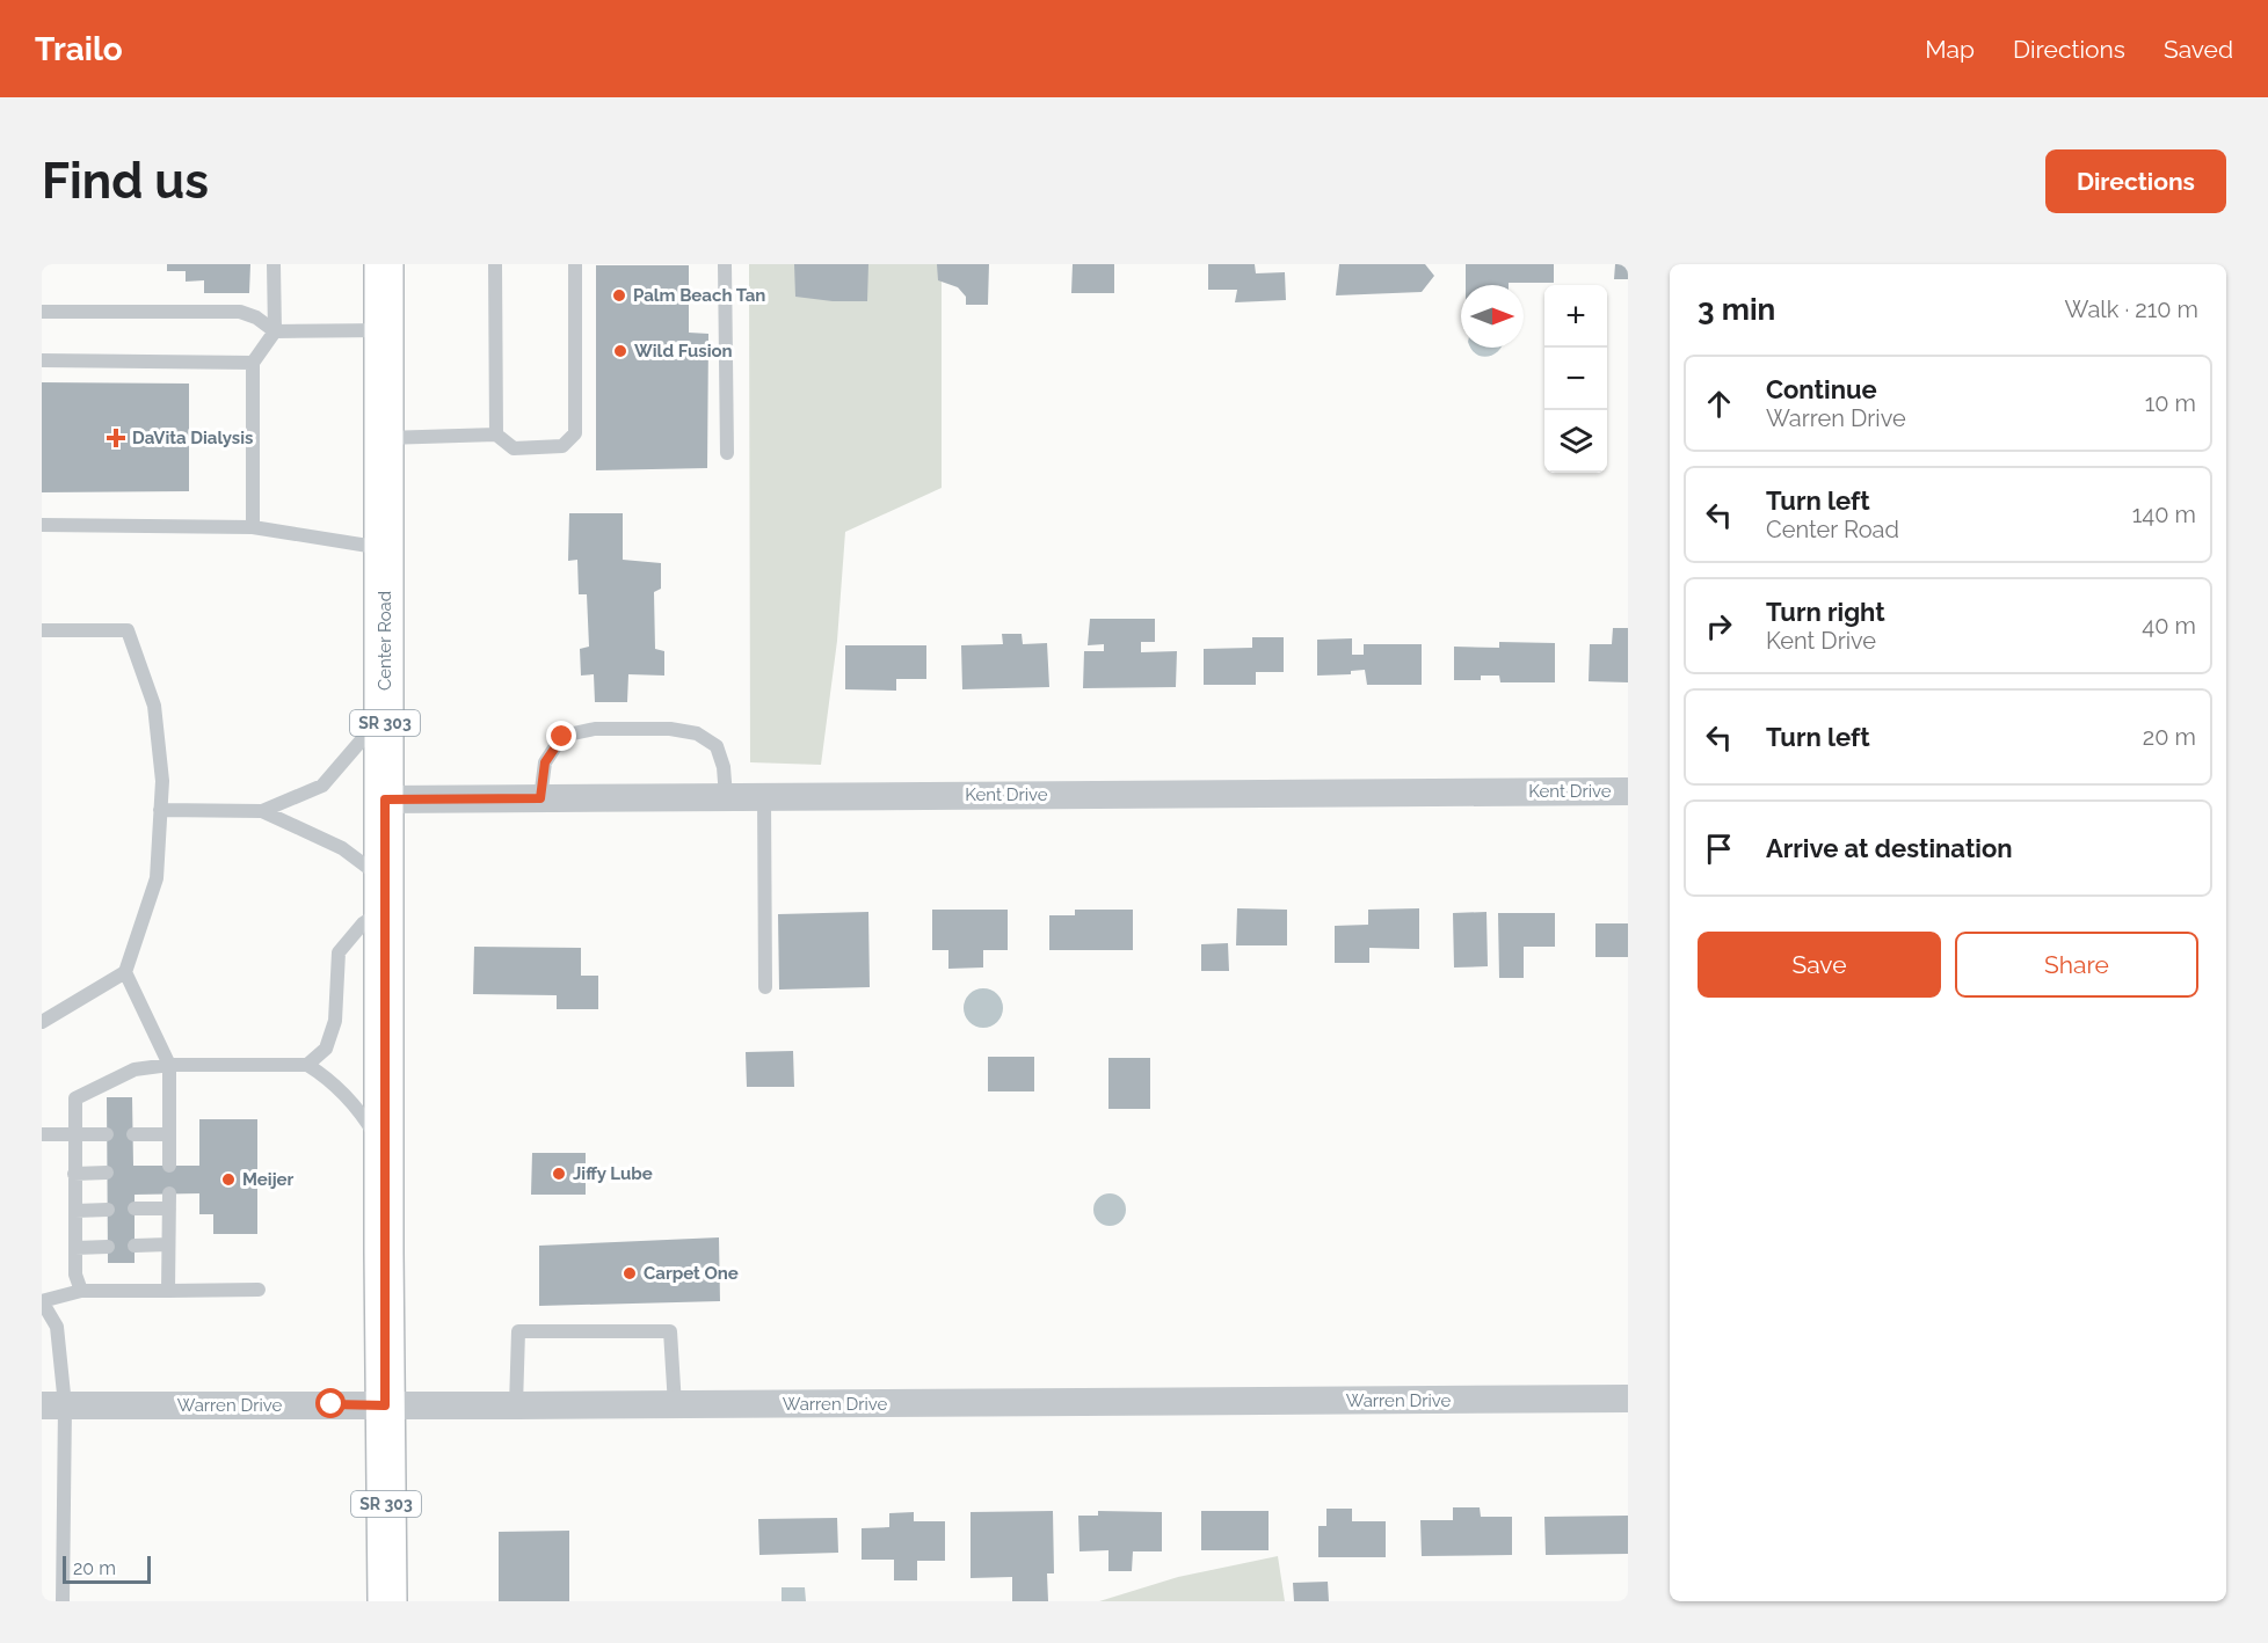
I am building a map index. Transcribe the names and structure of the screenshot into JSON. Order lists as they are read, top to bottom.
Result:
{
  "streets": {
    "main road": ["Center Road", "SR 303"],
    "street": ["Kent Drive", "Warren Drive"]
  },
  "crossings": [
    ["Center Road", "Kent Drive"],
    ["Center Road", "Warren Drive"]
  ],
  "places": {
    "other": [
      "Palm Beach Tan",
      "Wild Fusion",
      "Jiffy Lube",
      "Meijer",
      "Carpet One"
    ],
    "health": ["DaVita Dialysis"]
  },
  "scale_bar": "20 m",
  "north": "right",
  "page": {
    "header": "Trailo",
    "nav": ["Map", "Directions", "Saved"],
    "buttons": [
      "Directions",
      ["Save", "Share"]
    ],
    "title": "Find us",
    "heading": ["3 min", "Walk · 210 m"],
    "map_buttons": ["+", "−"],
    "list": [
      ["Continue", "Warren Drive", "10 m"],
      ["Turn left", "Center Road", "140 m"],
      ["Turn right", "Kent Drive", "40 m"],
      ["Turn left", "20 m"],
      "Arrive at destination"
    ],
    "scale": "20 m"
  }
}
